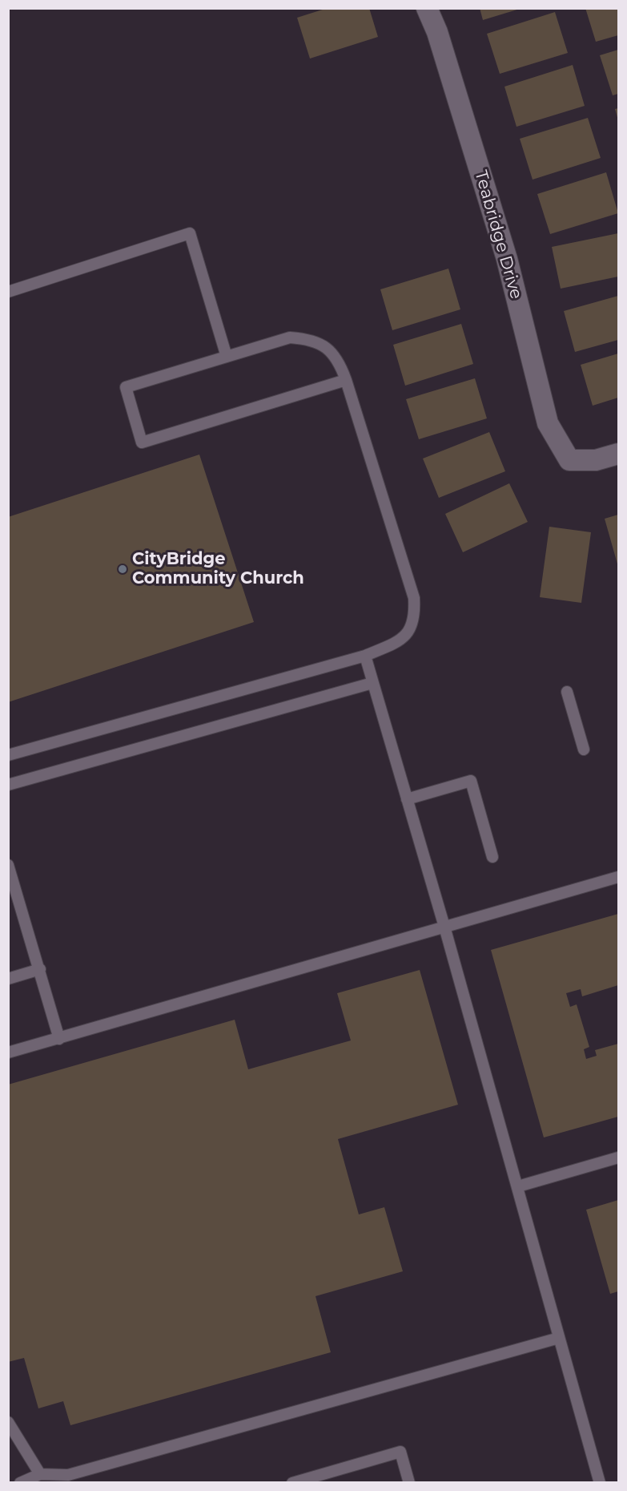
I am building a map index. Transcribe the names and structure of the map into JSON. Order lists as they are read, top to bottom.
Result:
{
  "streets": {
    "street": ["Teabridge Drive"]
  },
  "places": ["CityBridge Community Church"]
}
